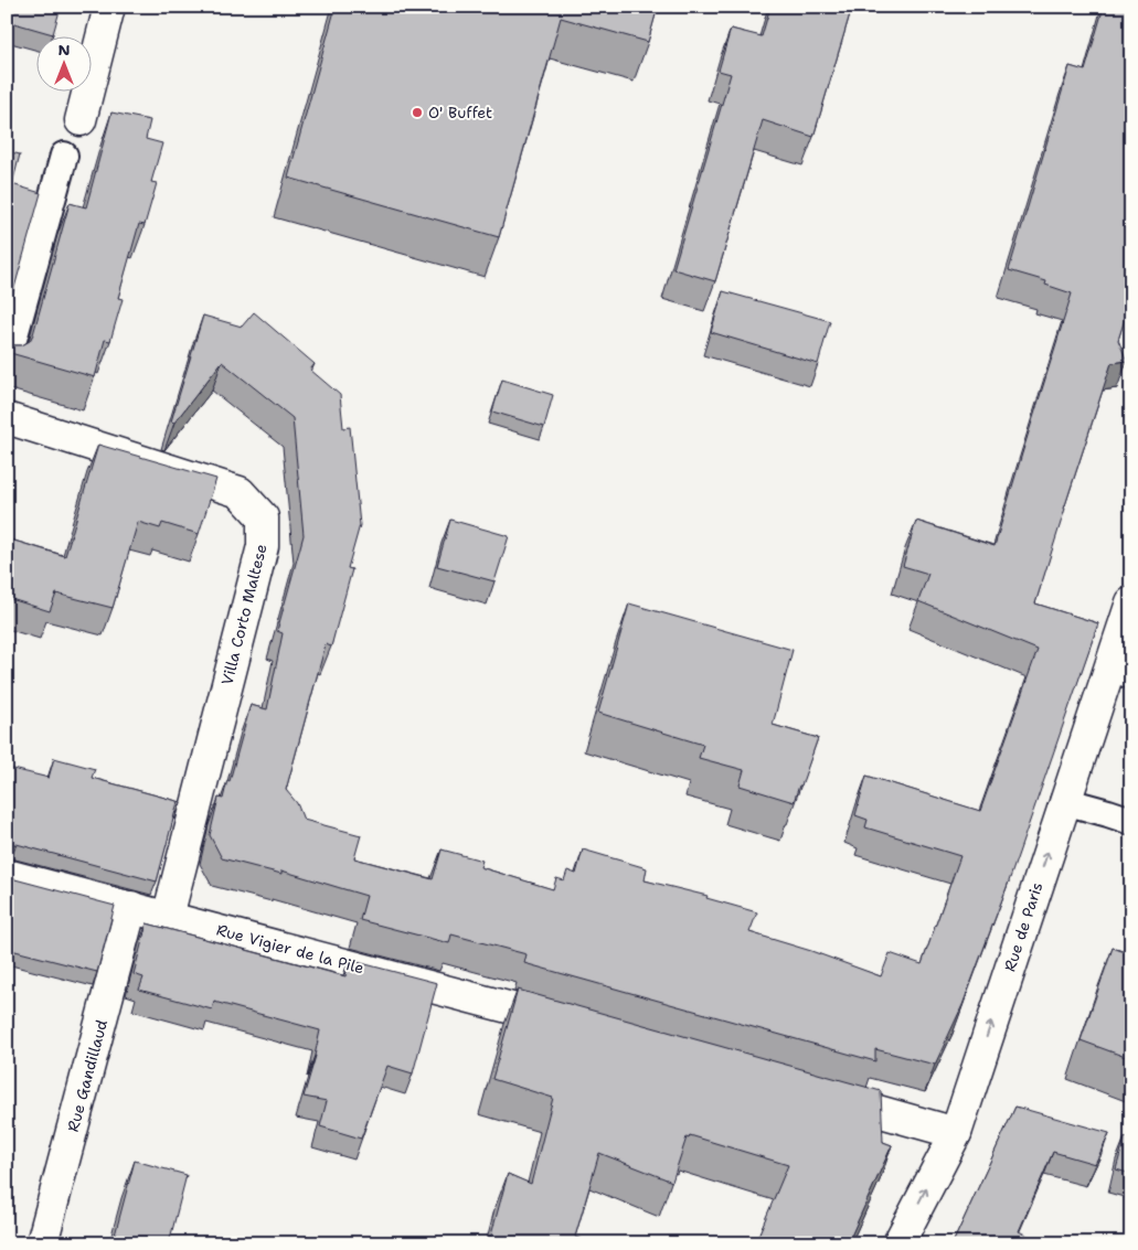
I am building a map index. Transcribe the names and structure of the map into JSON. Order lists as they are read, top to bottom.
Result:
{
  "streets": {
    "street": [
      "Villa Corto Maltese",
      "Rue de Paris",
      "Rue Vigier de la Pile",
      "Rue Gandillaud"
    ]
  },
  "crossings": [
    ["Villa Corto Maltese", "Rue Vigier de la Pile"],
    ["Rue Vigier de la Pile", "Rue Gandillaud"]
  ],
  "one_way": ["Rue de Paris"],
  "places": ["O' Buffet"],
  "north": "top"
}
